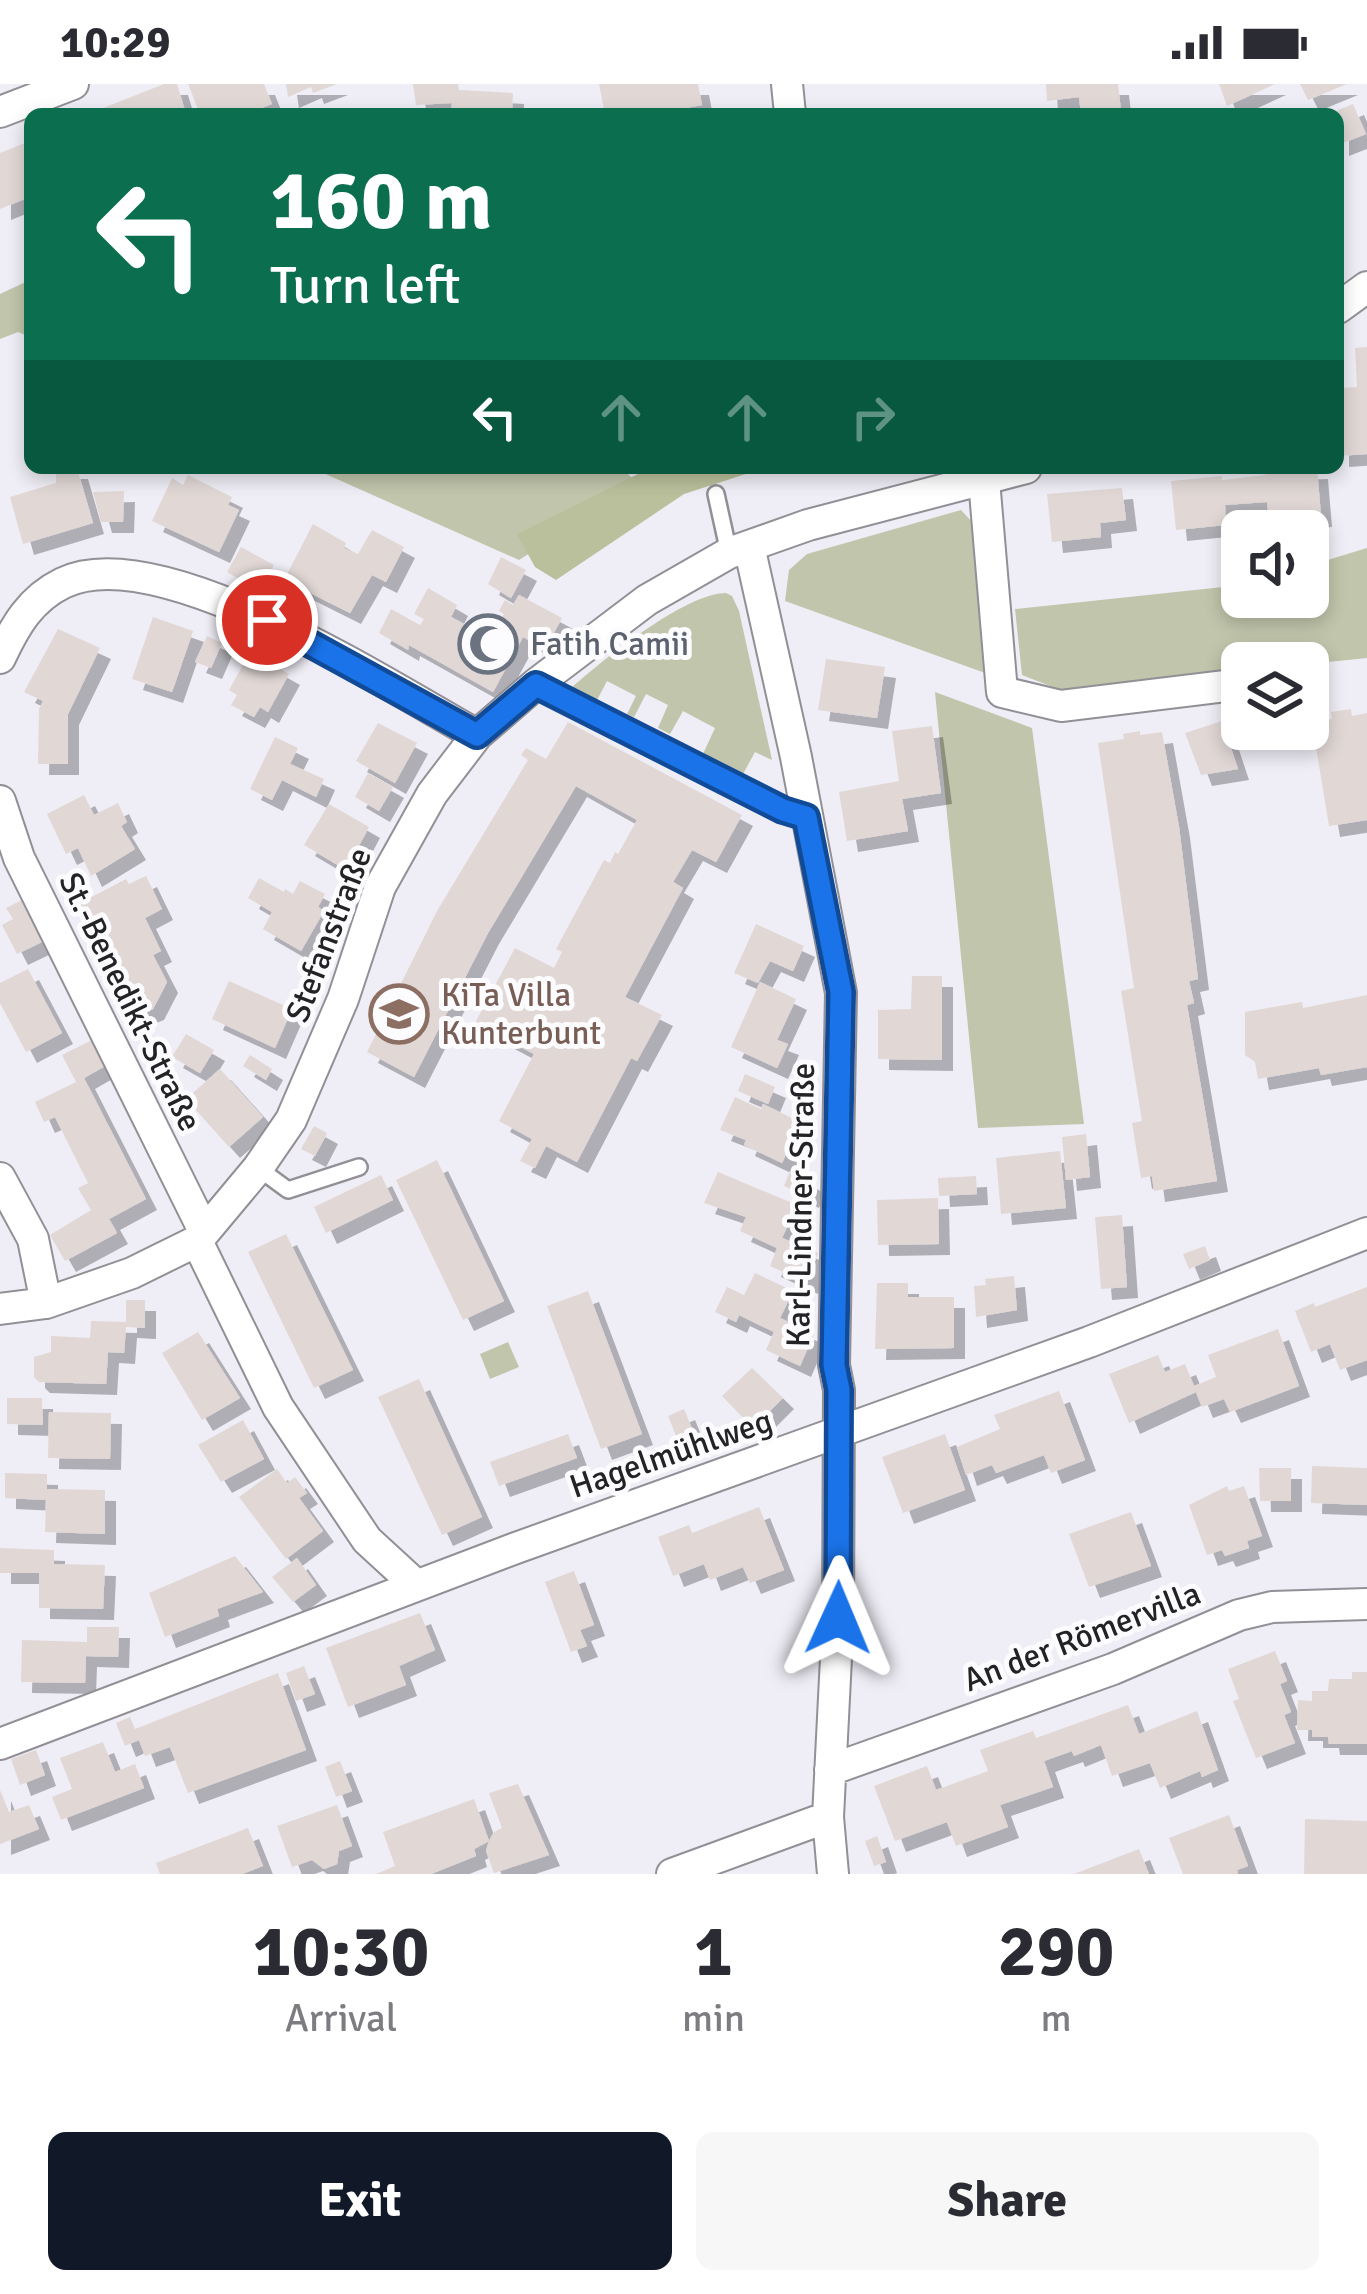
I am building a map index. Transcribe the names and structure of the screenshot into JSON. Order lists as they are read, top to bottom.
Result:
{
  "streets": {
    "street": [
      "Stefanstraße",
      "St.-Benedikt-Straße",
      "Karl-Lindner-Straße",
      "Hagelmühlweg",
      "An der Römervilla"
    ]
  },
  "crossings": [
    ["Stefanstraße", "St.-Benedikt-Straße"],
    ["Stefanstraße", "Karl-Lindner-Straße"],
    ["St.-Benedikt-Straße", "Hagelmühlweg"],
    ["Karl-Lindner-Straße", "Hagelmühlweg"],
    ["Karl-Lindner-Straße", "An der Römervilla"]
  ],
  "places": {
    "mosque": ["Fatih Camii"],
    "school or university": ["KiTa Villa Kunterbunt"]
  },
  "page": {
    "status": "10:29",
    "turn": ["160 m", "Turn left"],
    "eta": [
      "10:30",
      "Arrival",
      "1",
      "min",
      "290",
      "m"
    ],
    "buttons": ["Exit", "Share"]
  }
}
